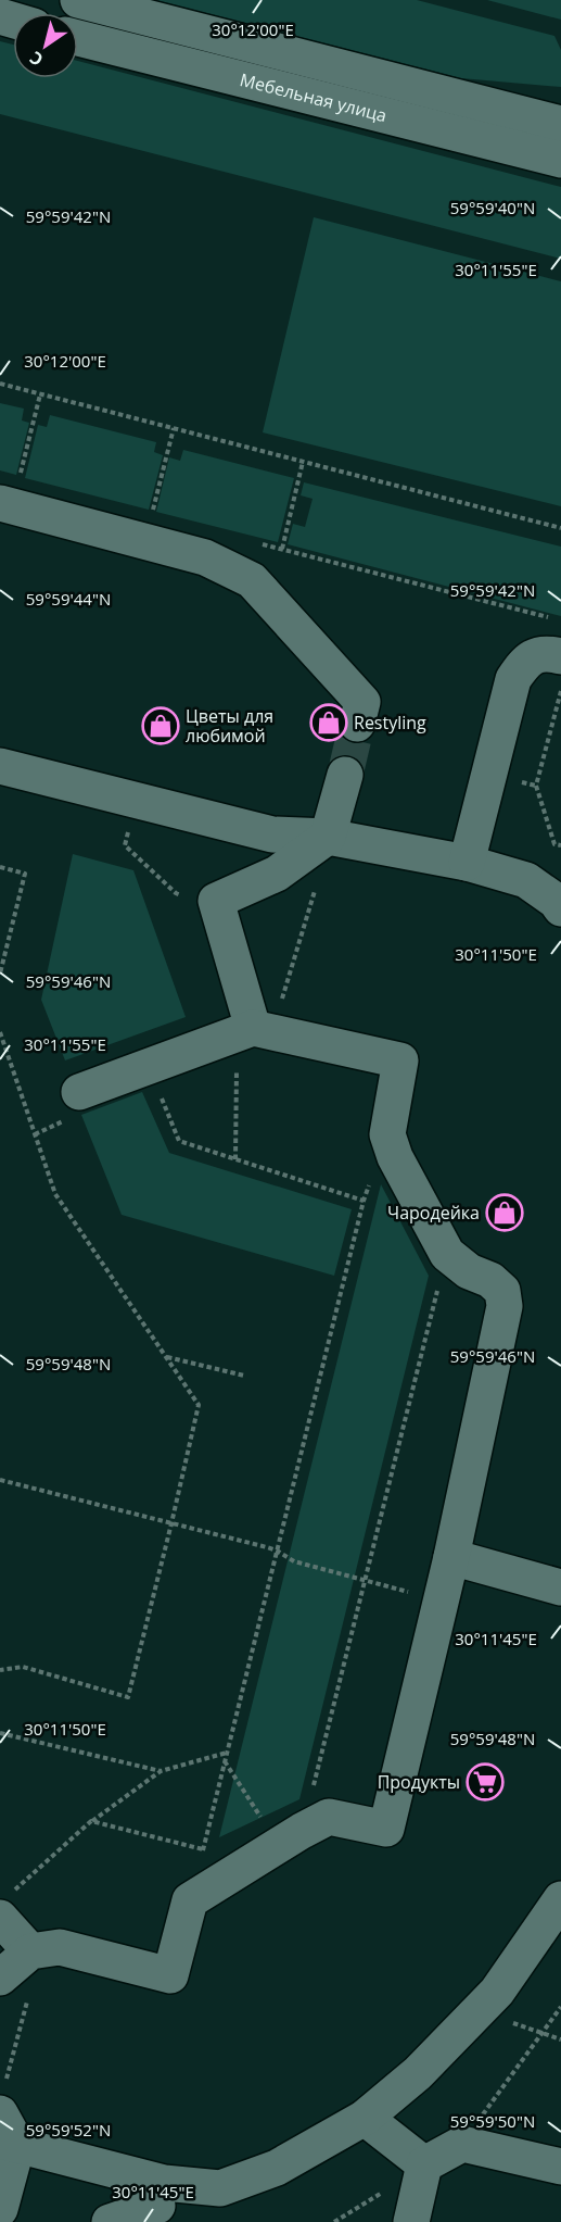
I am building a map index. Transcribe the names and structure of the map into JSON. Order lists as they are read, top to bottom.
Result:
{
  "streets": {
    "street": ["Мебельная улица"]
  },
  "places": {
    "shop": ["Restyling", "Цветы для любимой", "Чародейка"],
    "supermarket": ["Продукты"]
  },
  "north": "bottom left",
  "coordinates": [
    "30°12'00\"E",
    "59°59'40\"N",
    "59°59'42\"N",
    "30°11'55\"E",
    "59°59'44\"N",
    "30°11'50\"E",
    "59°59'46\"N",
    "59°59'48\"N",
    "30°11'45\"E",
    "59°59'50\"N",
    "59°59'52\"N"
  ]
}
